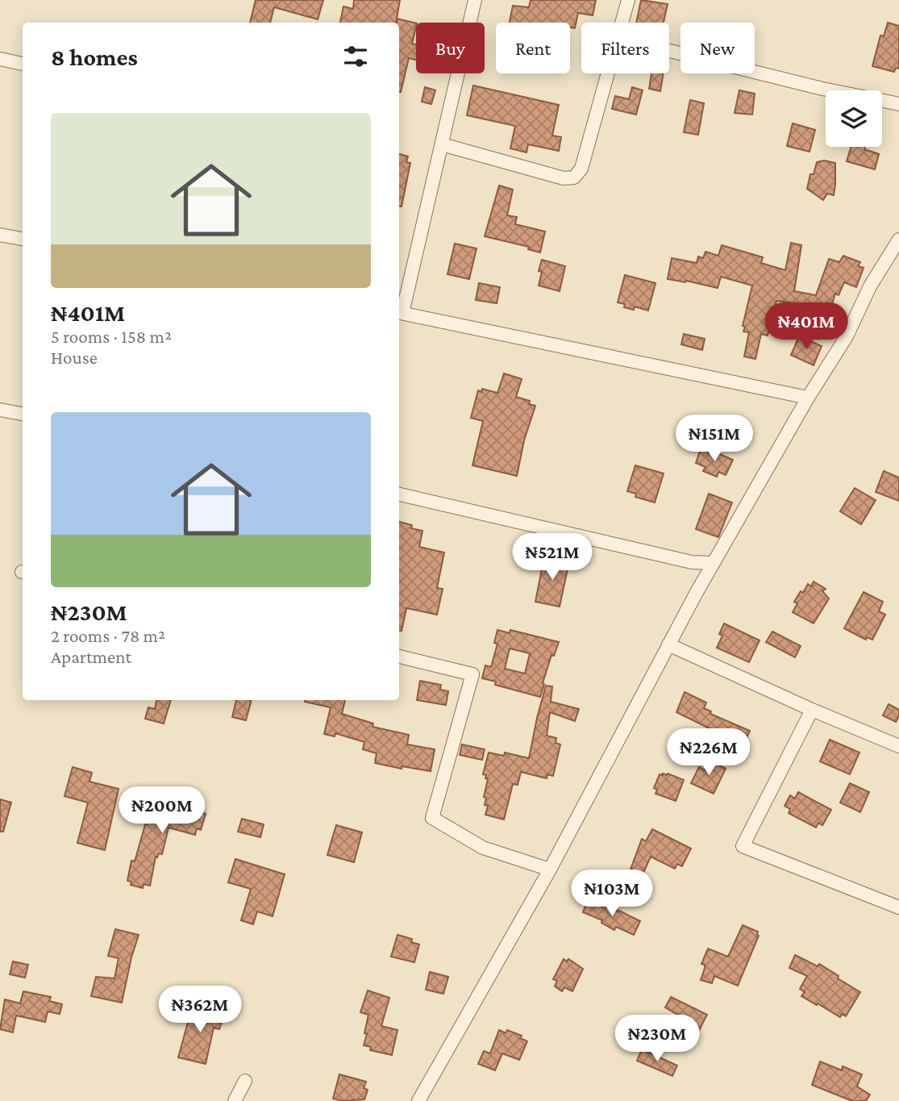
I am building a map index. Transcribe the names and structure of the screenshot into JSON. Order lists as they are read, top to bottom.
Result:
{
  "page": {
    "chip": [
      "Buy",
      "Rent",
      "Filters",
      "New"
    ],
    "heading": "8 homes",
    "list": [
      {
        "name": "₦401M",
        "note": "5 rooms · 158 m² · House"
      },
      {
        "name": "₦230M",
        "note": "2 rooms · 78 m² · Apartment"
      }
    ],
    "price": [
      "₦401M",
      "₦151M",
      "₦521M",
      "₦226M",
      "₦200M",
      "₦103M",
      "₦362M",
      "₦230M"
    ]
  }
}
